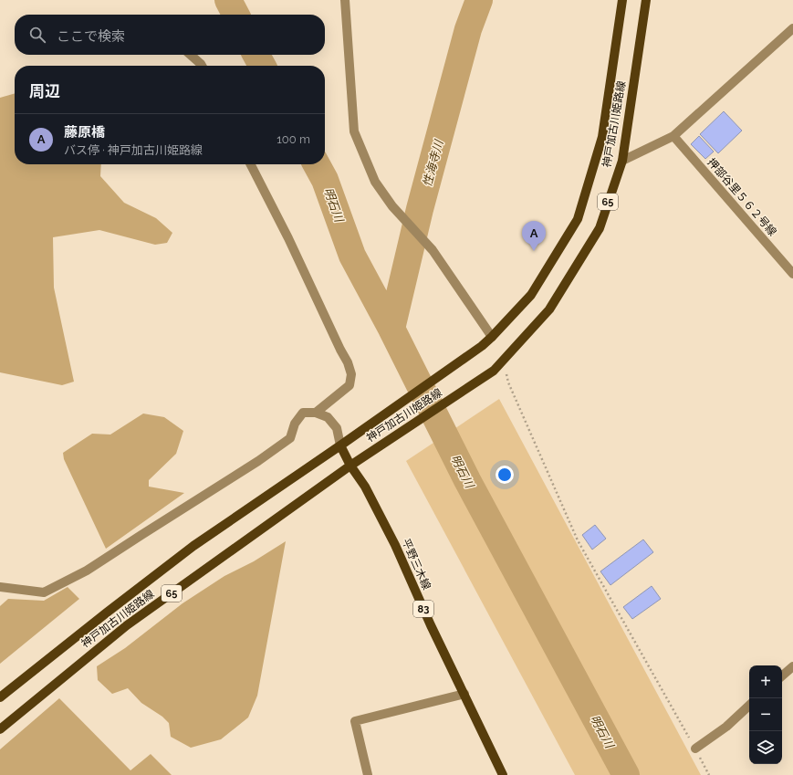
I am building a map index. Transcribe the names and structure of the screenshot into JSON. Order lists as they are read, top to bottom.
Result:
{
  "streets": {
    "main road": [
      "神戸加古川姫路線",
      "65",
      "平野三木線",
      "83"
    ],
    "street": ["押部谷里５６２号線"]
  },
  "crossings": [
    ["神戸加古川姫路線", "平野三木線"]
  ],
  "water": ["性海寺川", "明石川"],
  "page": {
    "search": "ここで検索",
    "heading": "周辺",
    "list": [
      {
        "mark": "A",
        "name": "藤原橋",
        "note": "バス停 · 神戸加古川姫路線",
        "value": "100 m"
      }
    ],
    "pins": "A",
    "map_buttons": ["+", "−"]
  }
}
